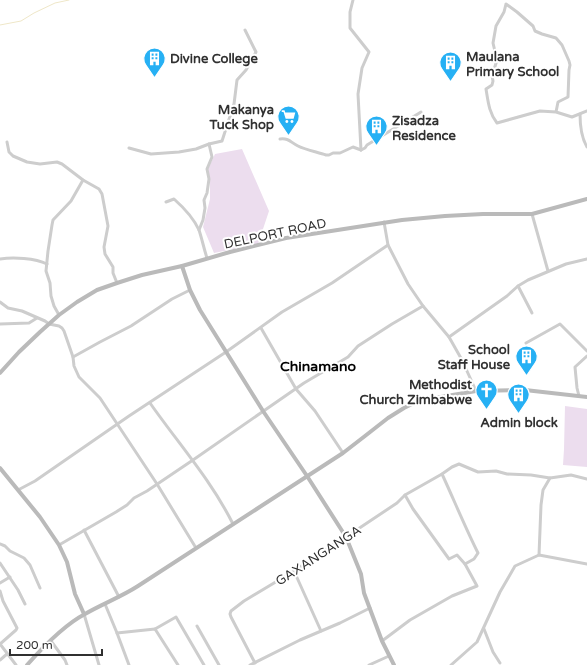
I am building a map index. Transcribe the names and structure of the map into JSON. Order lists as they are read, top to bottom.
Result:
{
  "streets": {
    "street": ["DELPORT ROAD", "GAXANGANGA"]
  },
  "districts": ["Chinamano"],
  "places": {
    "building": [
      "Divine College",
      "Maulana Primary School",
      "Zisadza Residence",
      "School Staff House",
      "Admin block"
    ],
    "supermarket": ["Makanya Tuck Shop"],
    "church": ["Methodist Church Zimbabwe"]
  },
  "scale_bar": "200 m"
}
